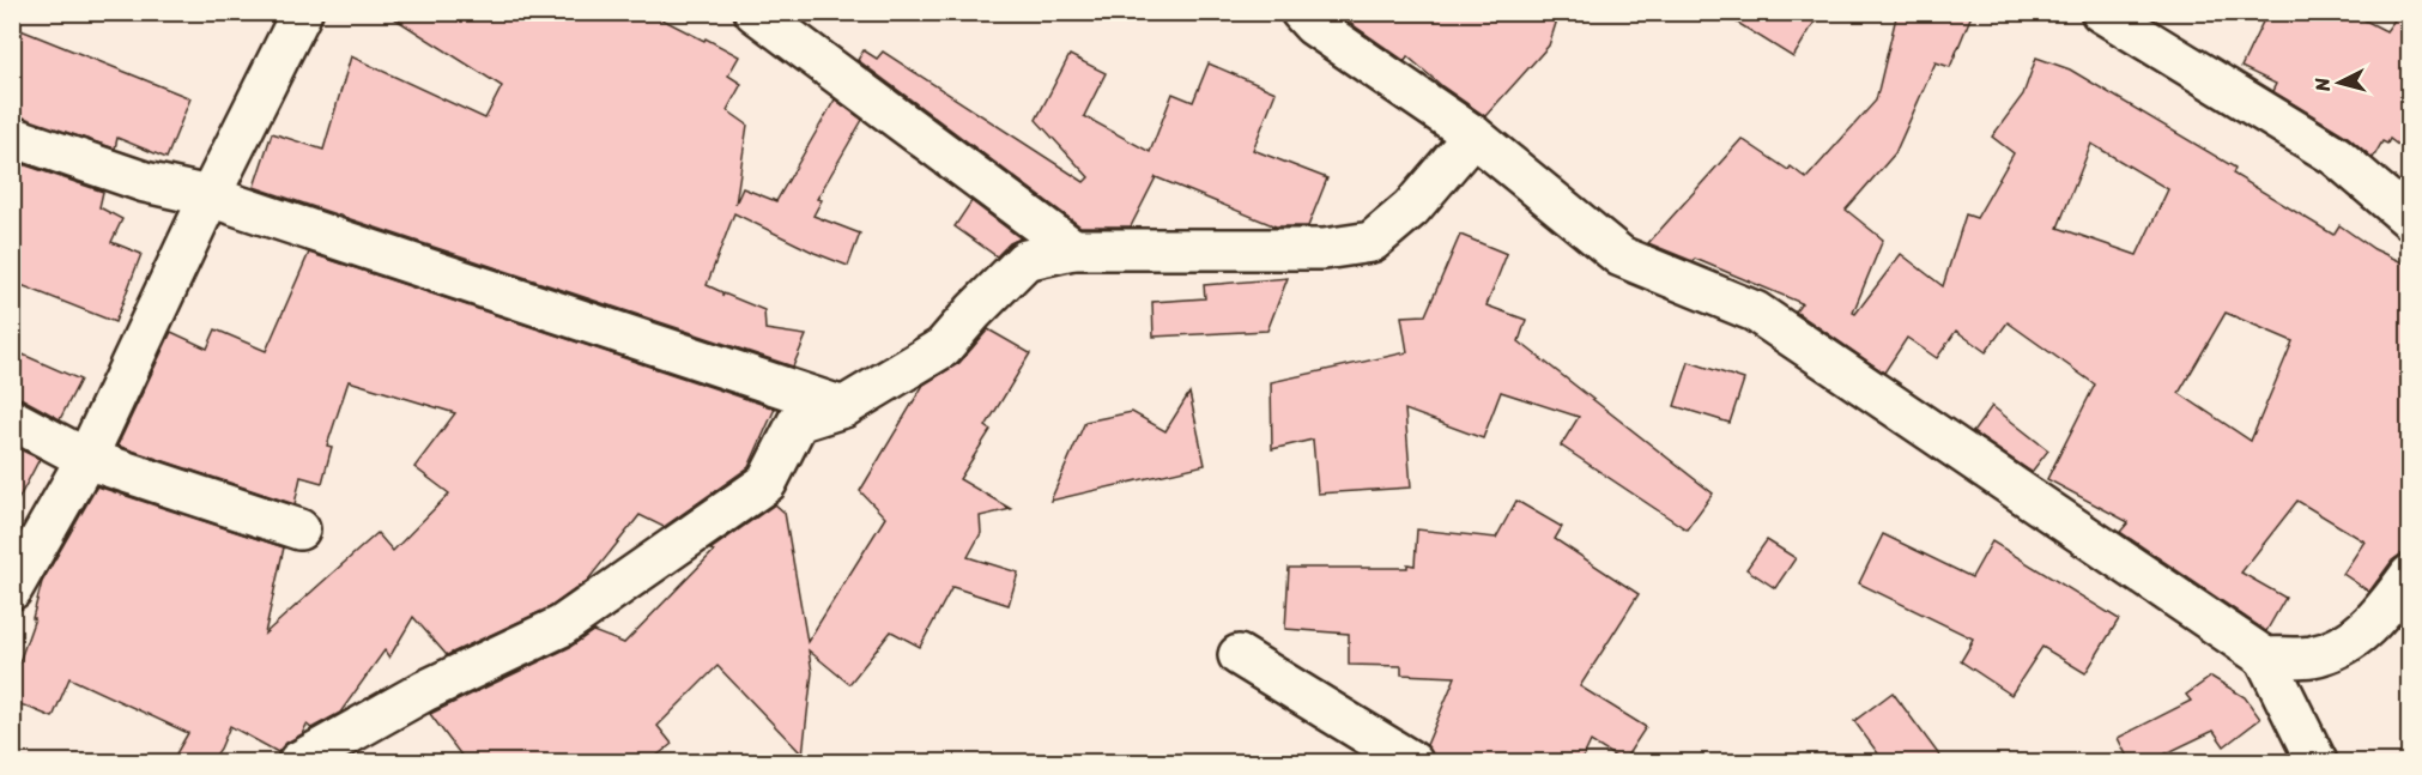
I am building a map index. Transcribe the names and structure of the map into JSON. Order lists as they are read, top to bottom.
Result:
{
  "north": "left"
}
